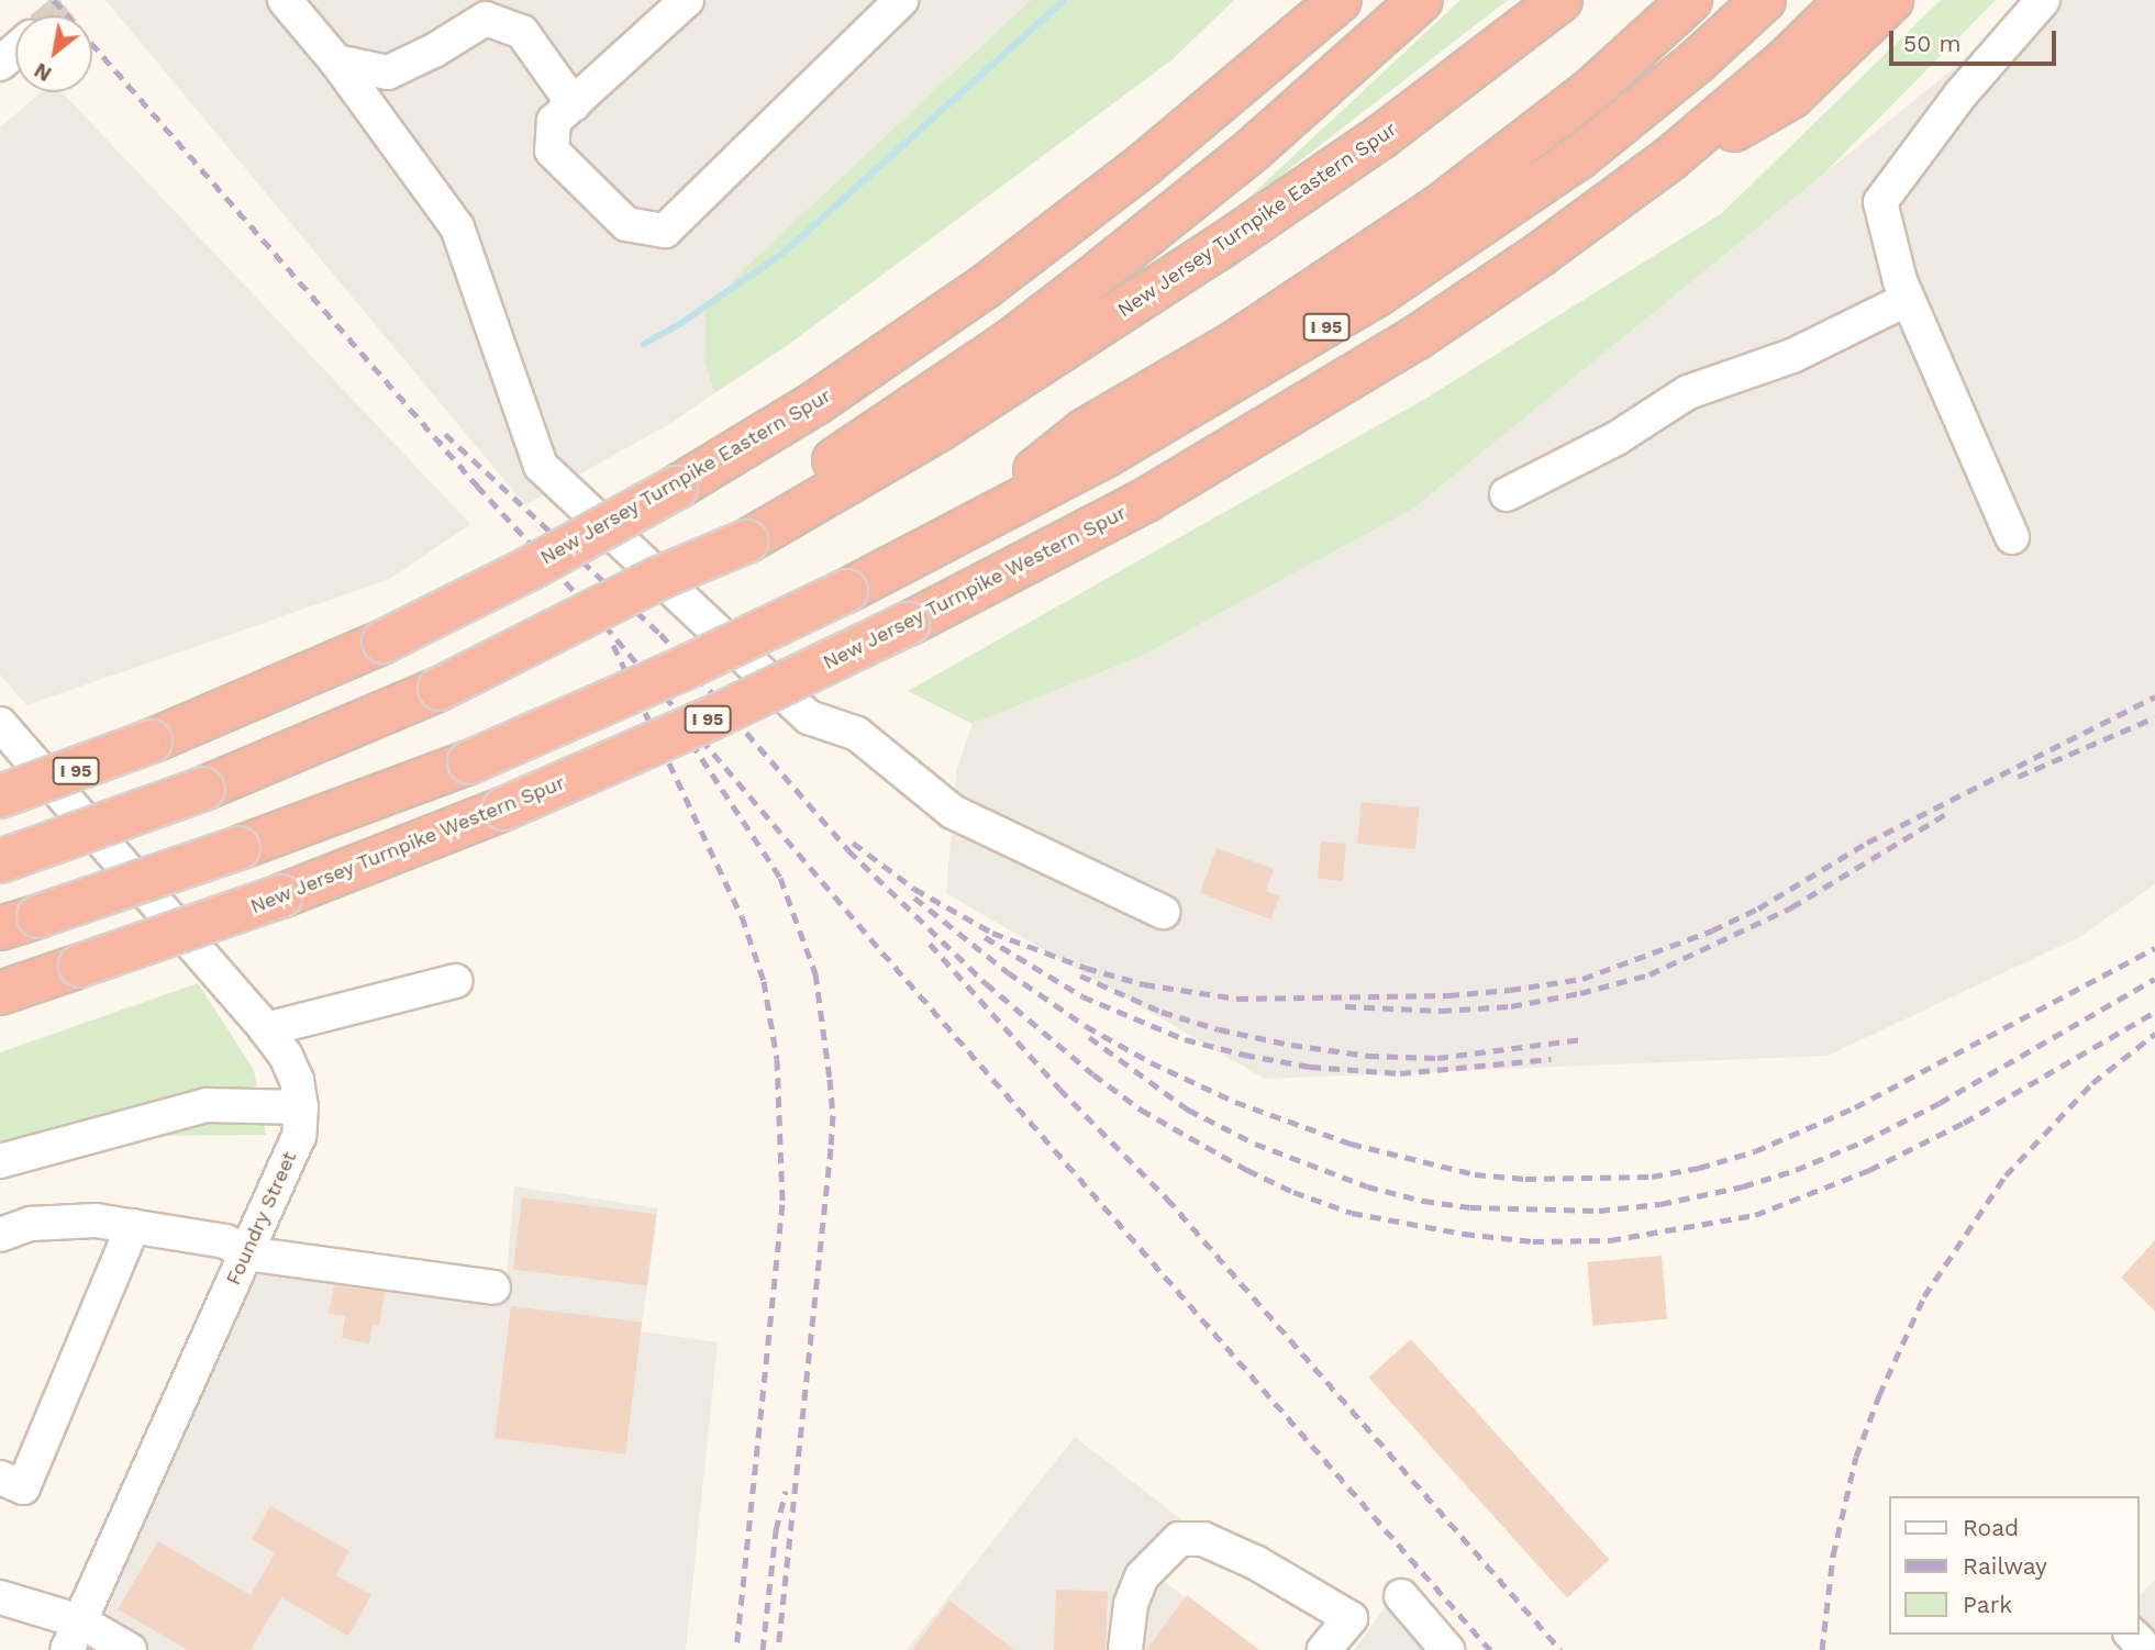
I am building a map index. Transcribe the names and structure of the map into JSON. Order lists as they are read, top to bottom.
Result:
{
  "streets": {
    "highway": ["New Jersey Turnpike Eastern Spur", "I 95", "New Jersey Turnpike Western Spur"],
    "street": ["Foundry Street"]
  },
  "legend": ["Road", "Railway", "Park"],
  "scale_bar": "50 m",
  "north": "bottom left"
}
